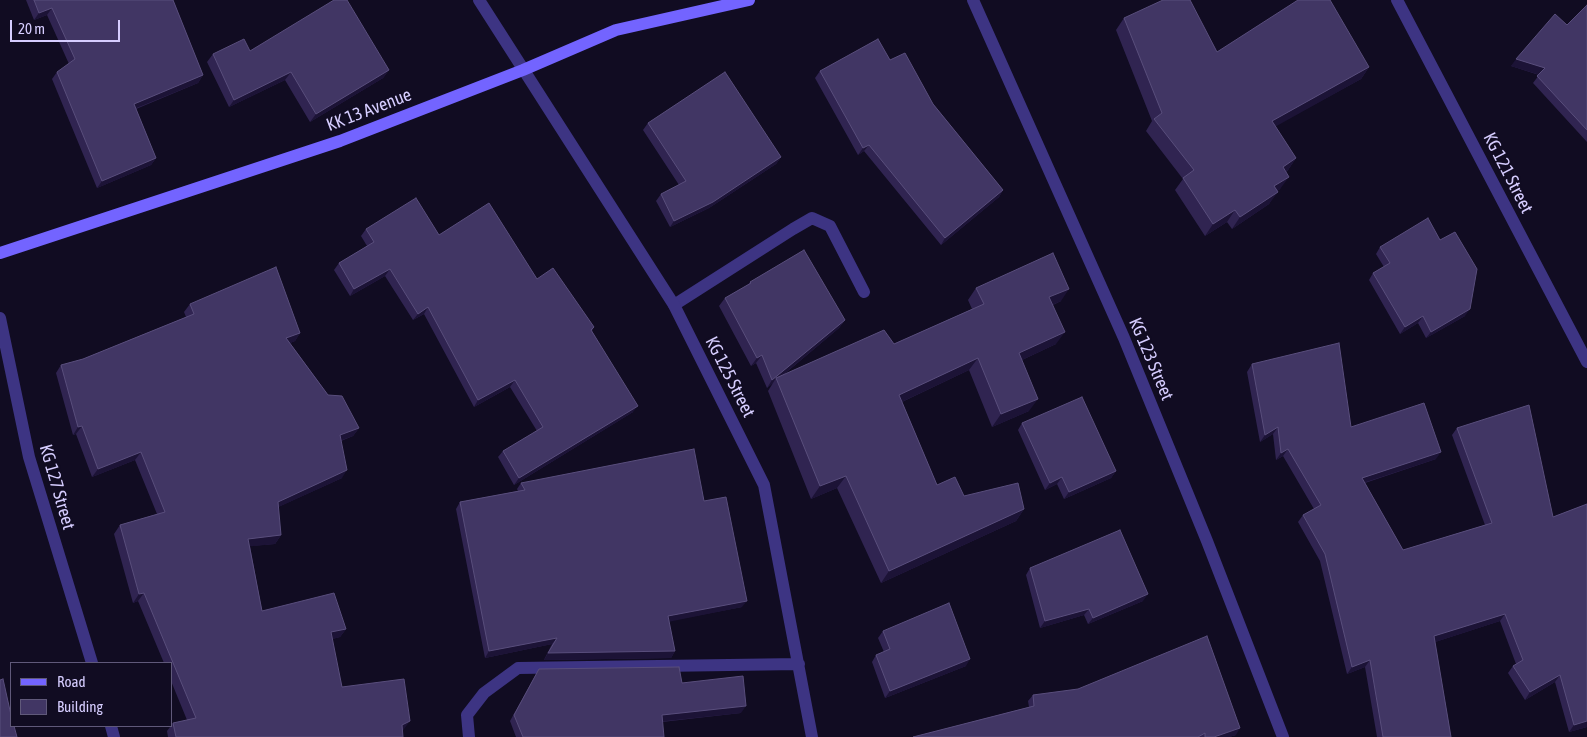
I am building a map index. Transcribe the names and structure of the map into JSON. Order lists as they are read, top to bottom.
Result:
{
  "streets": {
    "main road": ["KK 13 Avenue"],
    "street": [
      "KG 121 Street",
      "KG 123 Street",
      "KG 125 Street",
      "KG 127 Street"
    ]
  },
  "crossings": [
    ["KK 13 Avenue", "KG 125 Street"]
  ],
  "legend": ["Road", "Building"],
  "scale_bar": "20 m"
}
